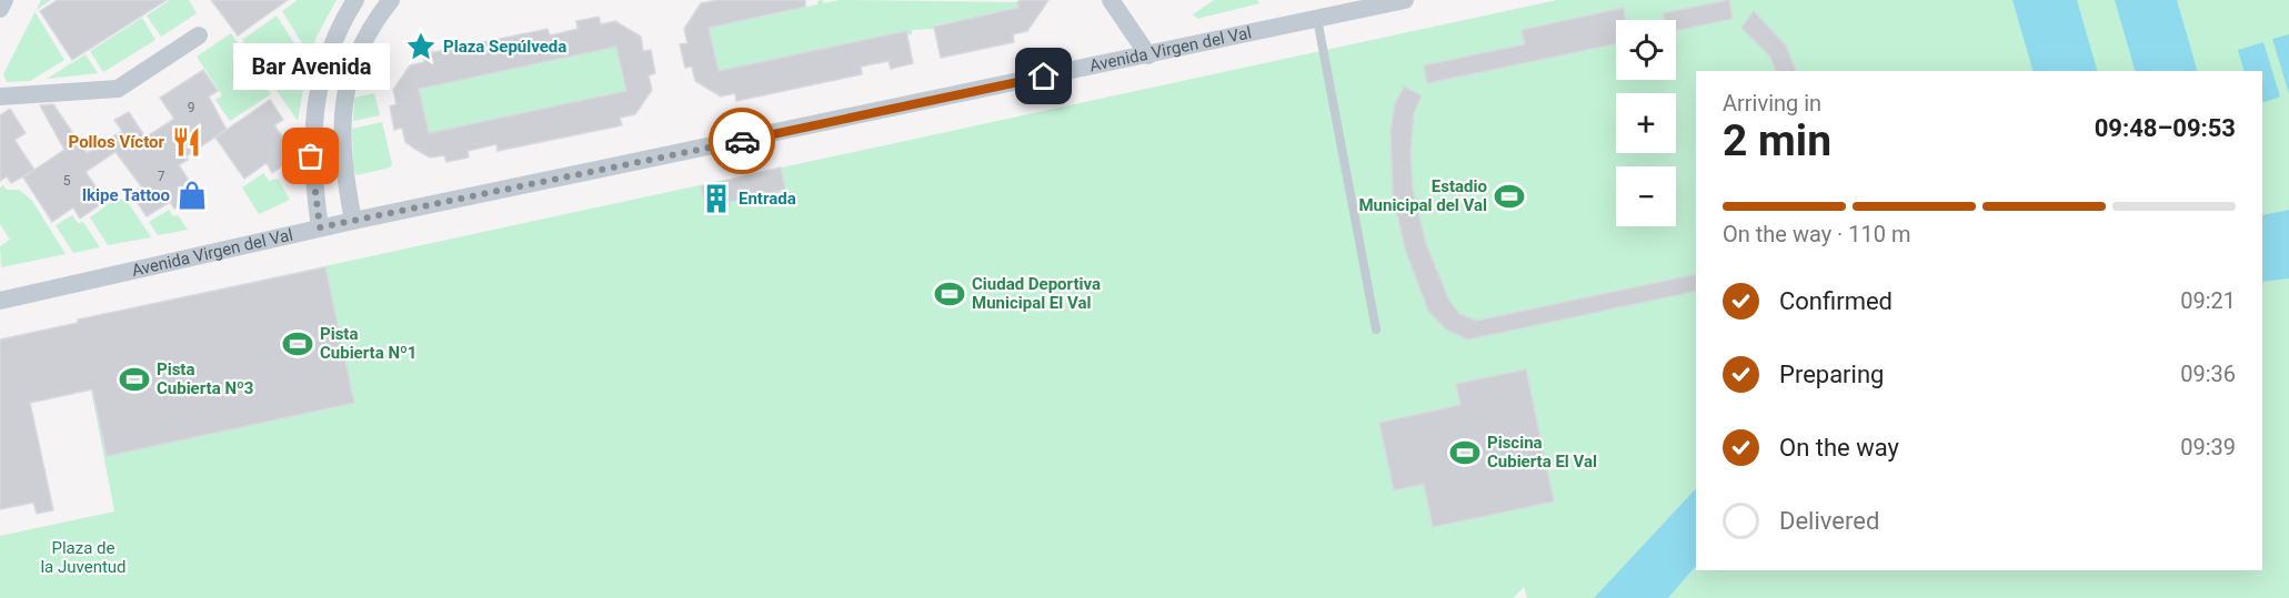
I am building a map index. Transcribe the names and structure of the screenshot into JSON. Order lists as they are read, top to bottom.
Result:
{
  "streets": {
    "street": ["Avenida Virgen del Val"]
  },
  "parks": ["Plaza de la Juventud"],
  "places": {
    "place": ["Plaza Sepúlveda"],
    "restaurant": ["Pollos Víctor"],
    "other": ["Bar Avenida"],
    "shop": ["Ikipe Tattoo"],
    "sports": [
      "Estadio Municipal del Val",
      "Ciudad Deportiva Municipal El Val",
      "Pista Cubierta Nº1",
      "Pista Cubierta Nº3",
      "Piscina Cubierta El Val"
    ],
    "building": ["Entrada"]
  },
  "house_numbers": ["9", "7", "5"],
  "page": {
    "map_buttons": ["+", "−"],
    "bubble": "Bar Avenida",
    "heading": ["2 min", "Arriving in", "09:48–09:53"],
    "bar": "On the way · 110 m",
    "list": [
      ["Confirmed", "09:21"],
      ["Preparing", "09:36"],
      ["On the way", "09:39"],
      "Delivered"
    ]
  }
}
